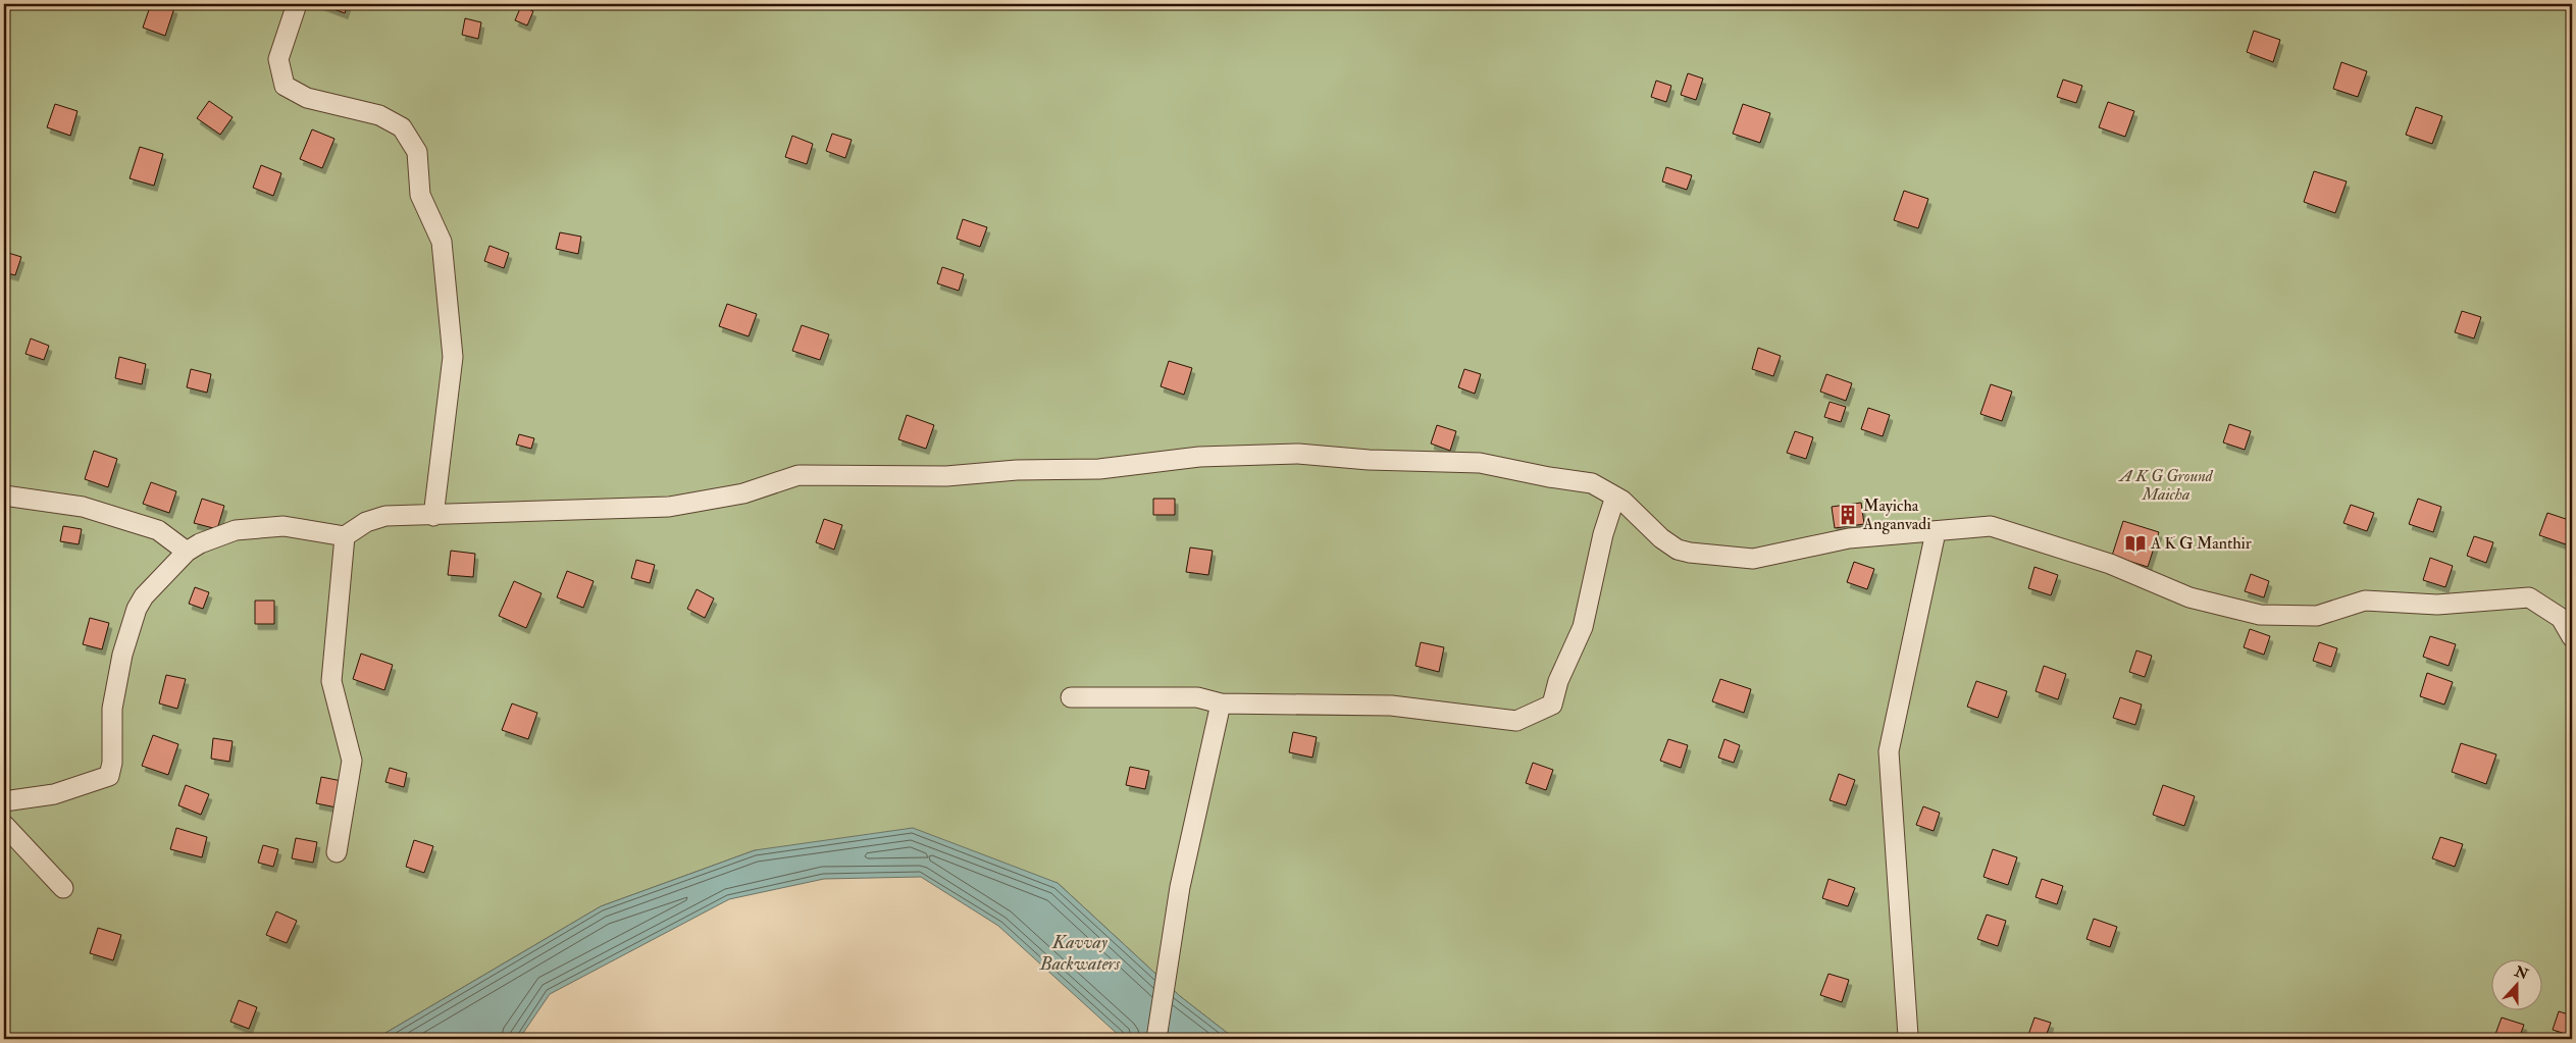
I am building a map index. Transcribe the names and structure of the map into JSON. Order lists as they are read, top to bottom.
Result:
{
  "water": ["Kavvay Backwaters"],
  "parks": ["A K G Ground Maicha"],
  "places": {
    "building": ["Mayicha Anganvadi"],
    "library": ["A K G Manthir"]
  },
  "north": "top"
}
